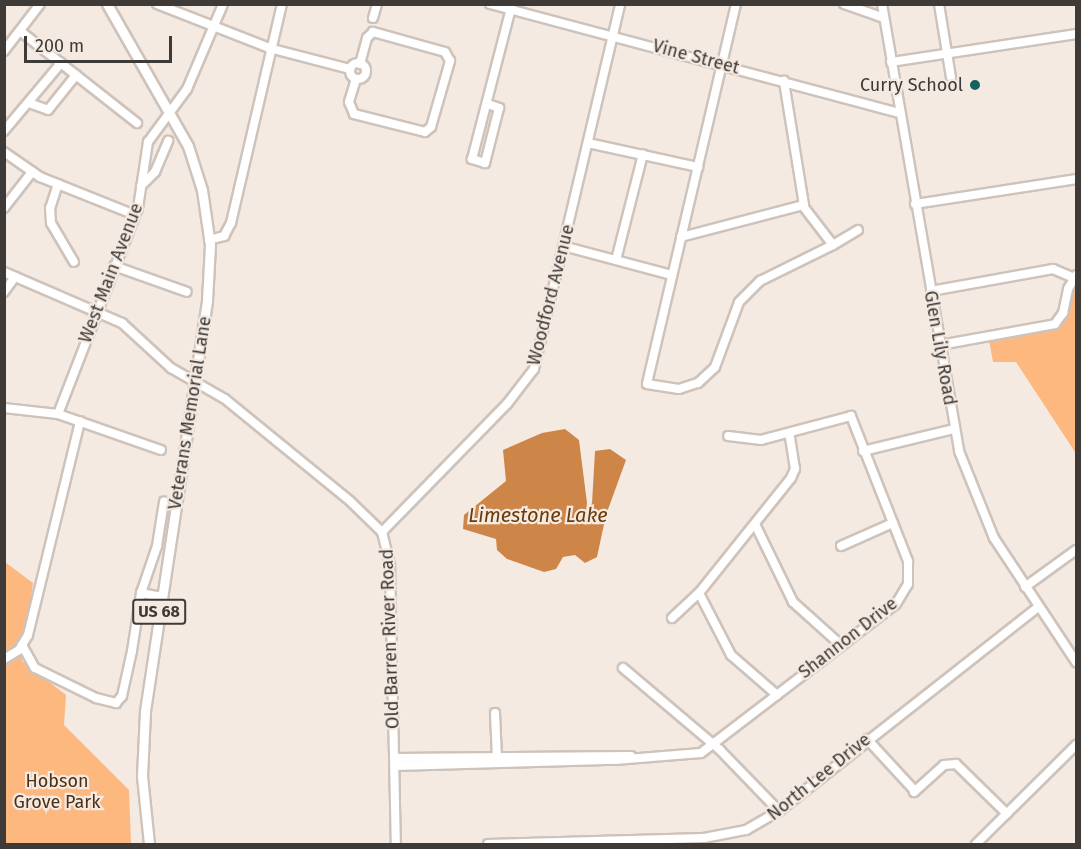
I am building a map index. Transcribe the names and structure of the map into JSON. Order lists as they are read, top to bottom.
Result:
{
  "streets": {
    "main road": ["Veterans Memorial Lane", "US 68"],
    "street": [
      "Vine Street",
      "West Main Avenue",
      "Woodford Avenue",
      "Glen Lily Road",
      "Shannon Drive",
      "Old Barren River Road",
      "North Lee Drive"
    ]
  },
  "crossings": [
    ["Vine Street", "Woodford Avenue"],
    ["Vine Street", "Glen Lily Road"],
    ["West Main Avenue", "Veterans Memorial Lane"],
    ["West Main Avenue", "Old Barren River Road"],
    ["Woodford Avenue", "Old Barren River Road"],
    ["Glen Lily Road", "North Lee Drive"],
    ["Veterans Memorial Lane", "Old Barren River Road"],
    ["Shannon Drive", "Old Barren River Road"]
  ],
  "water": ["Limestone Lake"],
  "parks": ["Hobson Grove Park"],
  "places": ["Curry School"],
  "scale_bar": "200 m"
}
